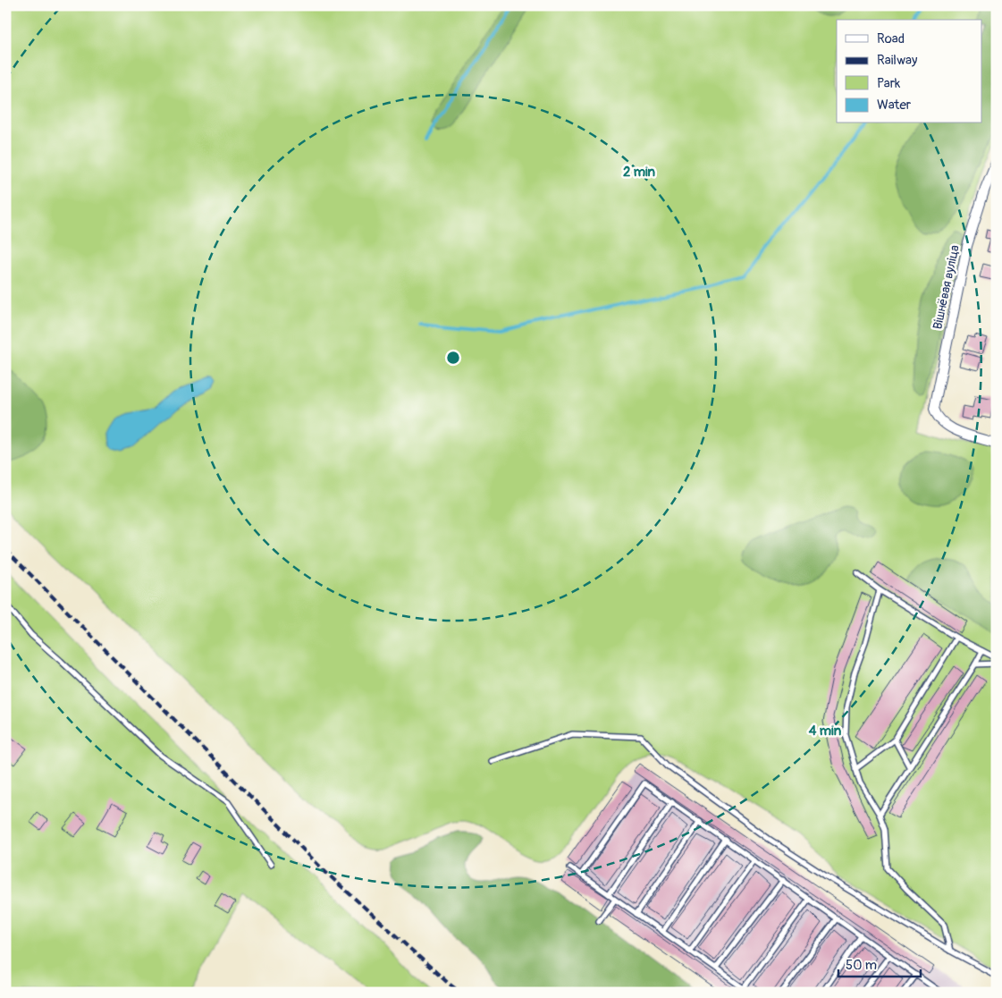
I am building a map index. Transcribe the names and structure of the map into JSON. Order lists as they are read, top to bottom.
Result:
{
  "streets": {
    "street": ["Вішнёвая вуліца"]
  },
  "legend": [
    "Road",
    "Railway",
    "Park",
    "Water"
  ],
  "scale_bar": "50 m",
  "rings": ["2 min", "4 min"]
}
